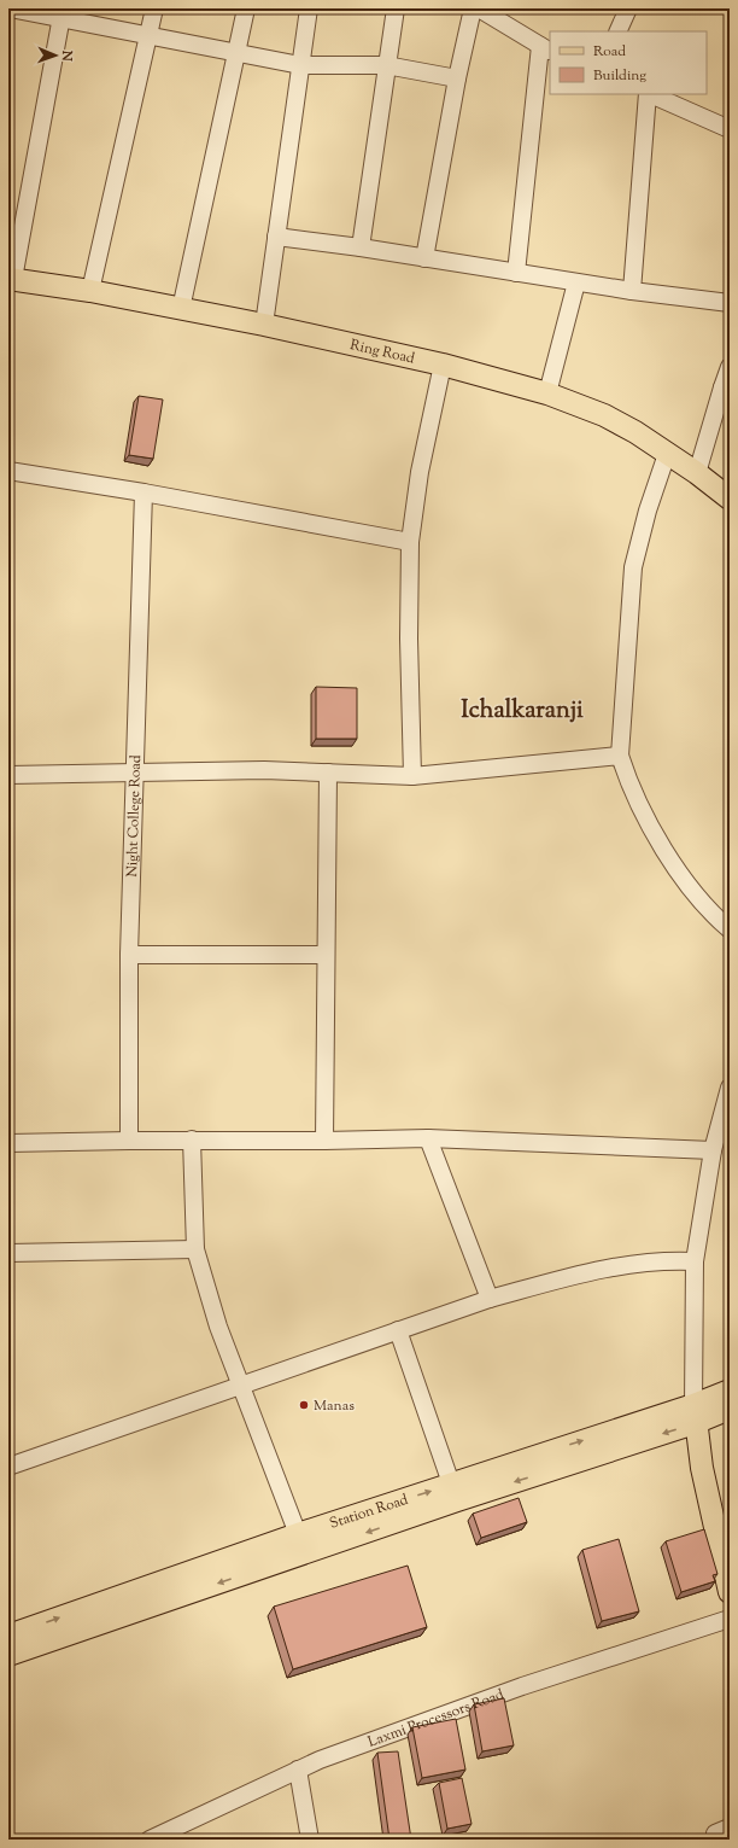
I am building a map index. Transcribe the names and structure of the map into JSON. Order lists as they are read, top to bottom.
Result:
{
  "streets": {
    "main road": ["Ring Road", "Station Road"],
    "street": ["Night College Road", "Laxmi Processors Road"]
  },
  "districts": ["Ichalkaranji"],
  "places": ["Manas"],
  "legend": ["Road", "Building"],
  "north": "right"
}
